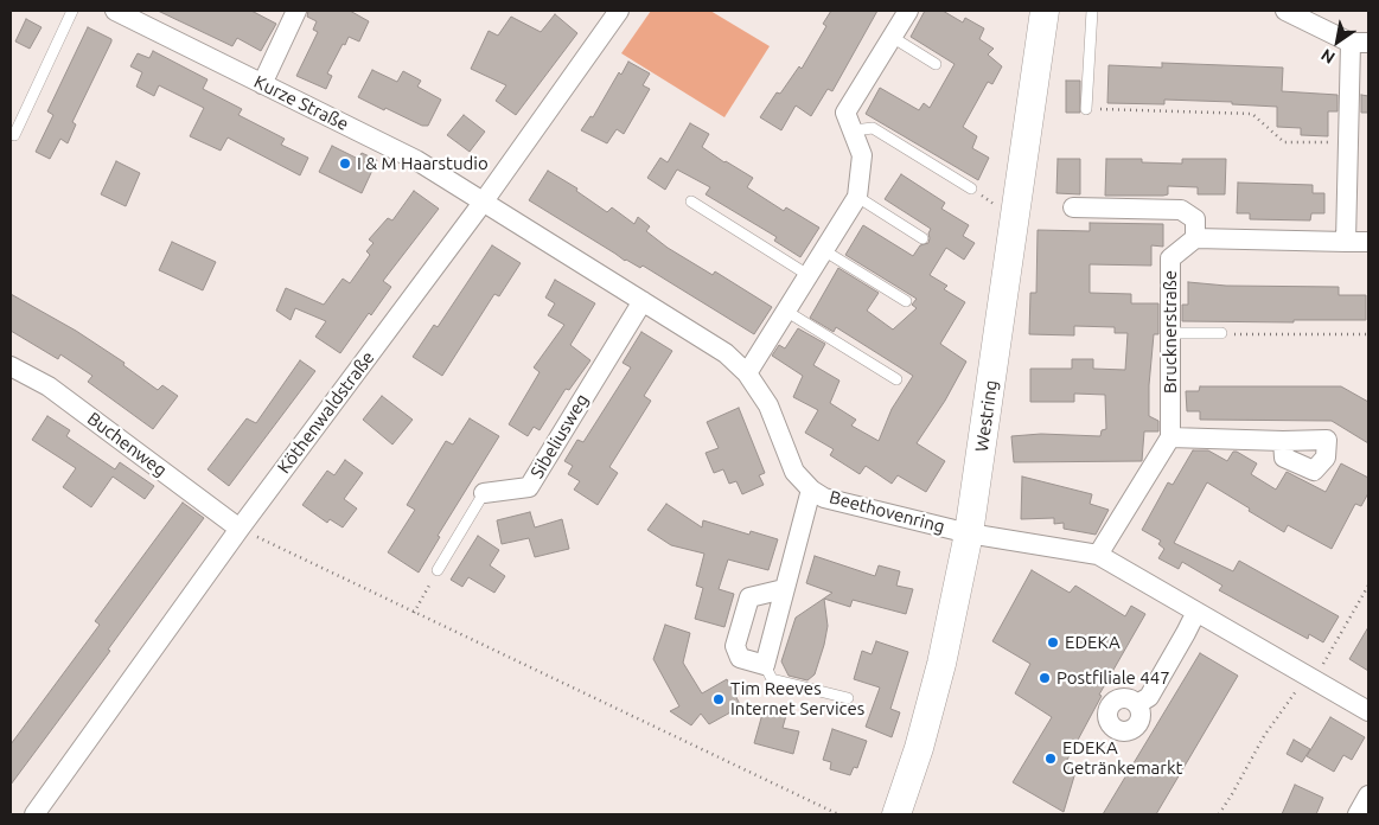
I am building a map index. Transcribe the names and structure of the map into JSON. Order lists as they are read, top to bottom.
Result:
{
  "streets": {
    "street": [
      "Kurze Straße",
      "Brucknerstraße",
      "Köthenwaldstraße",
      "Westring",
      "Sibeliusweg",
      "Buchenweg",
      "Beethovenring"
    ]
  },
  "crossings": [
    ["Kurze Straße", "Köthenwaldstraße"],
    ["Kurze Straße", "Beethovenring"],
    ["Köthenwaldstraße", "Buchenweg"],
    ["Köthenwaldstraße", "Beethovenring"],
    ["Westring", "Beethovenring"],
    ["Sibeliusweg", "Beethovenring"]
  ],
  "places": [
    "I & M Haarstudio",
    "EDEKA",
    "Postfiliale 447",
    "Tim Reeves Internet Services",
    "EDEKA Getränkemarkt"
  ],
  "north": "bottom left"
}
